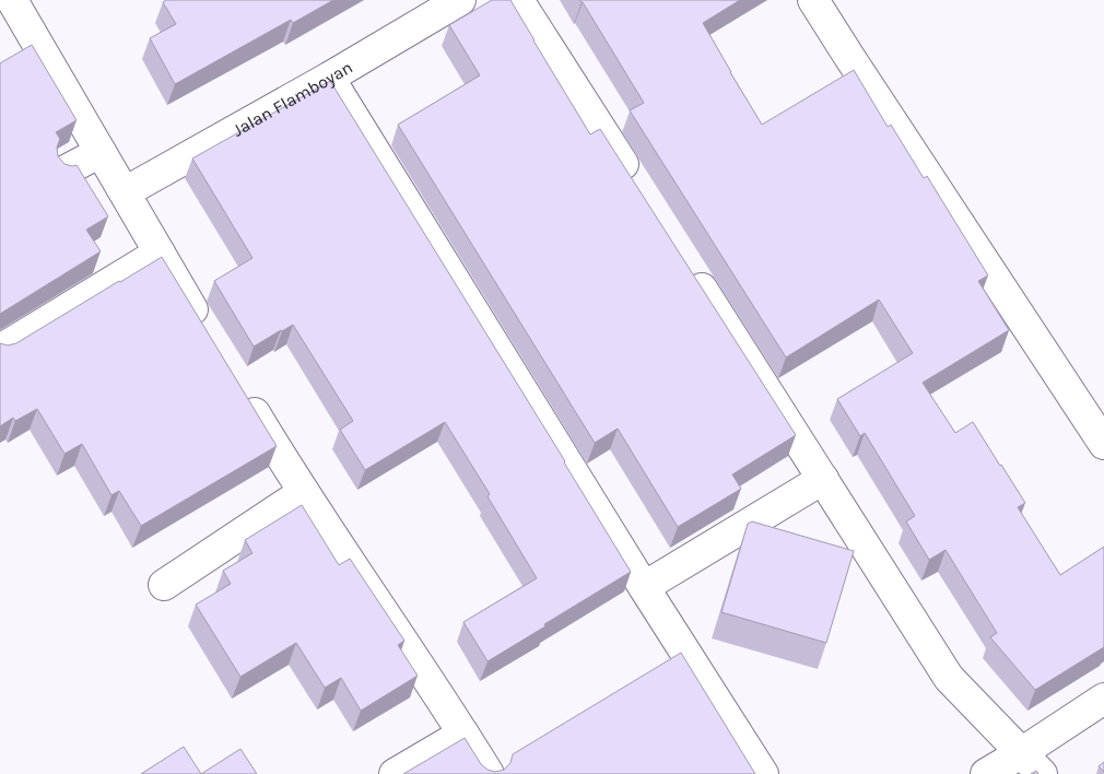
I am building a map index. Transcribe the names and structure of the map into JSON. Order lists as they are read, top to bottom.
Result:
{
  "streets": {
    "street": ["Jalan Flamboyan"]
  }
}
